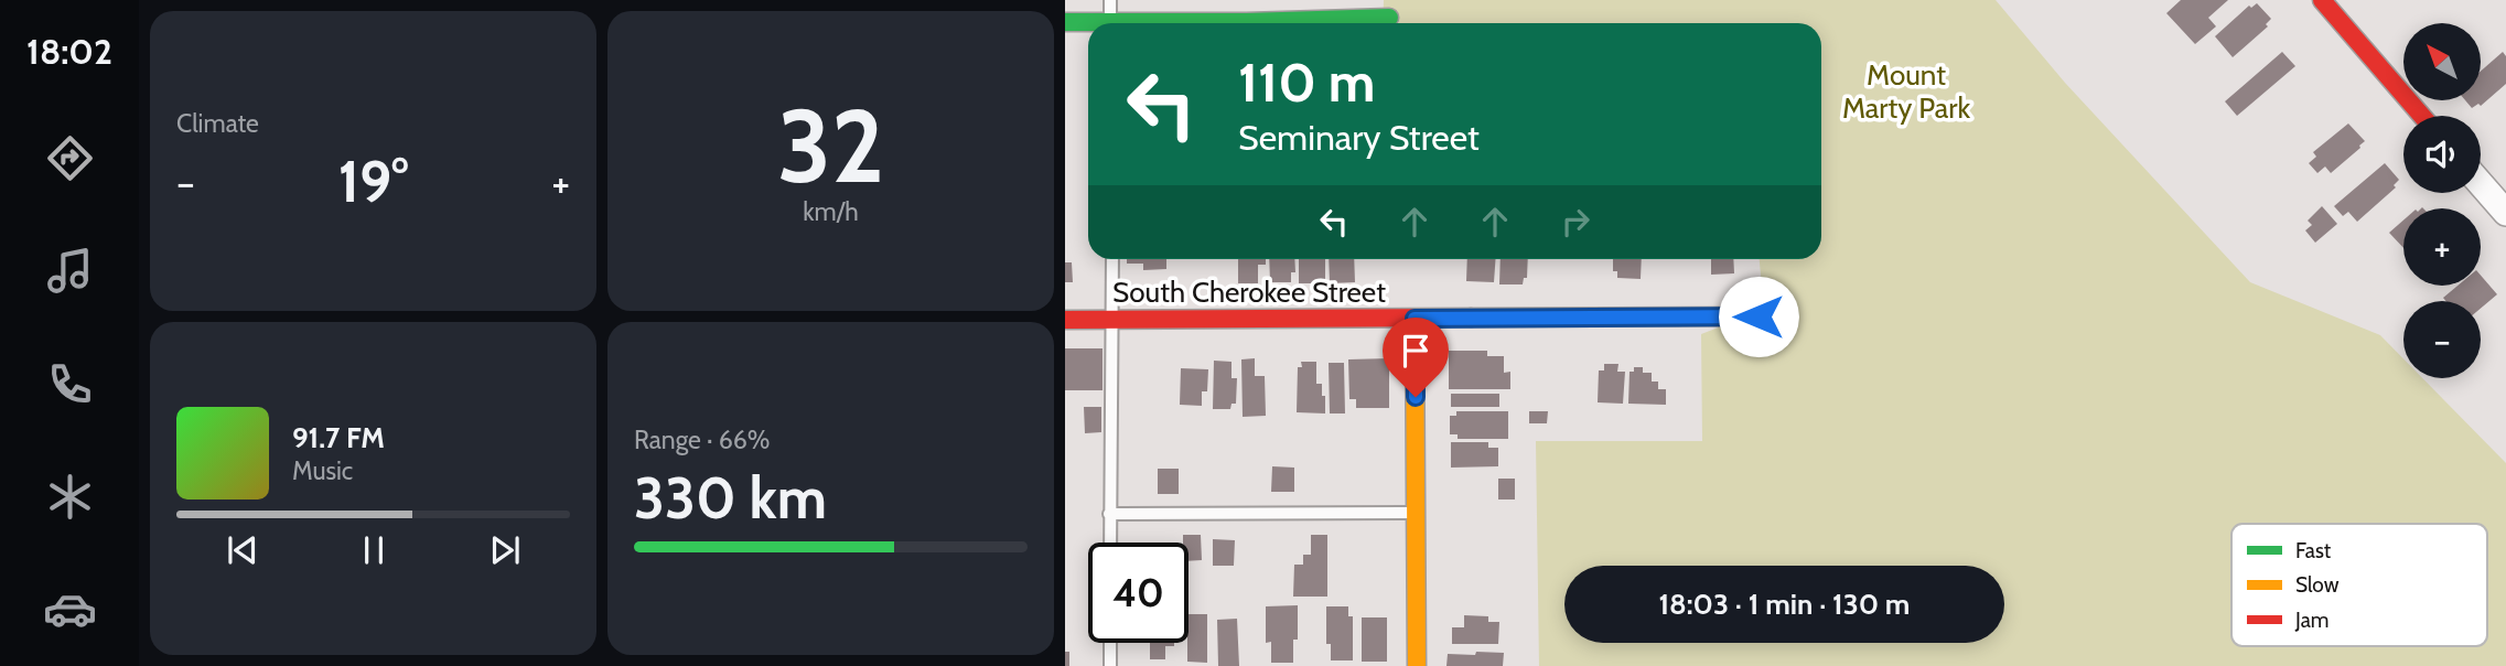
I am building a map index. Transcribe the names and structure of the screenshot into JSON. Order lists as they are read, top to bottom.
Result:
{
  "streets": {
    "street": ["South Cherokee Street"]
  },
  "parks": ["Mount Marty Park"],
  "legend": ["Fast", "Slow", "Jam"],
  "north": "top left",
  "page": {
    "tabs": "18:02",
    "tile": [
      "Climate",
      ["32", "km/h"],
      ["Range · 66%", "330 km"]
    ],
    "map_buttons": ["+", "−"],
    "turn": ["110 m", "Seminary Street"],
    "heat": ["−", "19°", "+"],
    "song": ["91.7 FM", "Music"],
    "limit": "40",
    "trip": "18:03 · 1 min · 130 m"
  }
}
